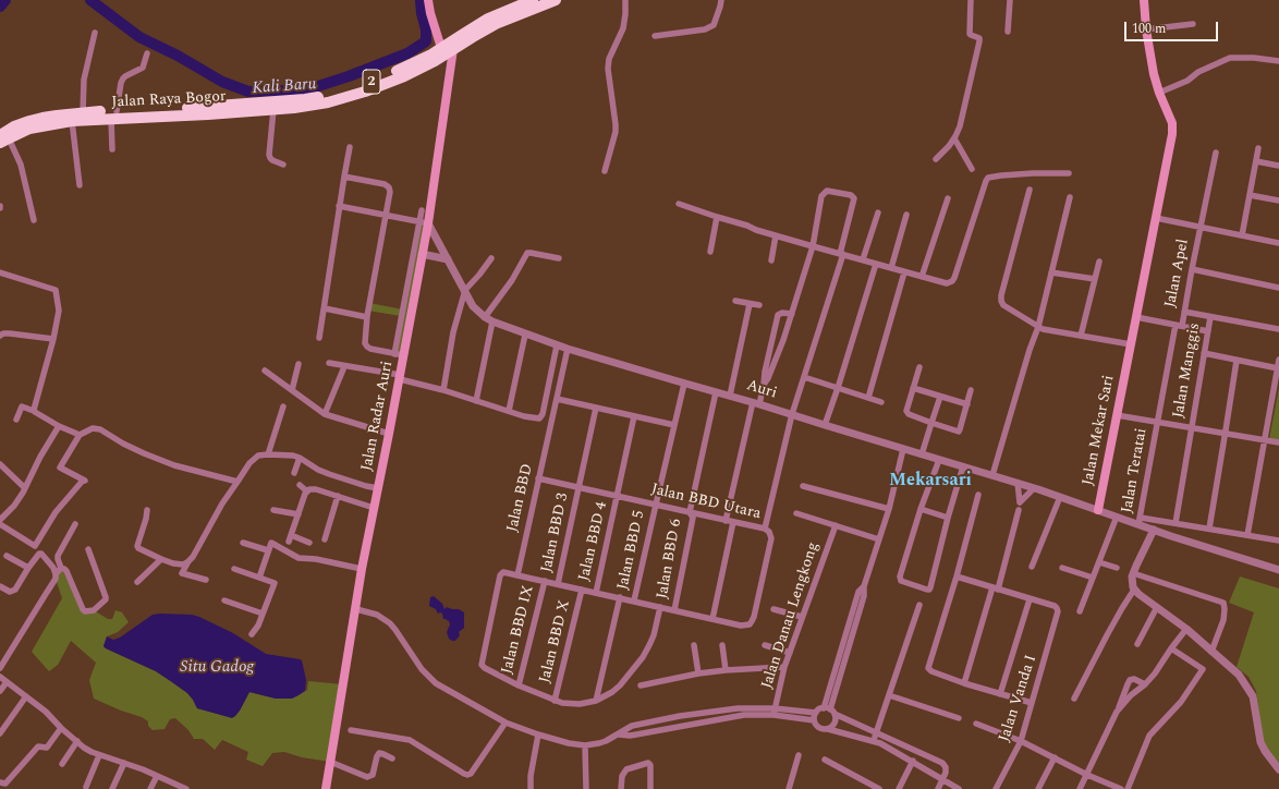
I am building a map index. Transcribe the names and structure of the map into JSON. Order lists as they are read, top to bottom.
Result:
{
  "streets": {
    "highway": ["2", "Jalan Raya Bogor"],
    "main road": ["Jalan Radar Auri", "Jalan Mekar Sari"],
    "street": [
      "Jalan Apel",
      "Jalan Manggis",
      "Auri",
      "Jalan Teratai",
      "Jalan BBD",
      "Jalan BBD Utara",
      "Jalan BBD 3",
      "Jalan BBD 4",
      "Jalan BBD 5",
      "Jalan BBD 6",
      "Jalan Danau Lengkong",
      "Jalan BBD IX",
      "Jalan BBD X",
      "Jalan Vanda I"
    ]
  },
  "crossings": [
    ["Jalan Raya Bogor", "Jalan Radar Auri"],
    ["Jalan Apel", "Jalan Teratai"],
    ["Auri", "Jalan Radar Auri"],
    ["Auri", "Jalan Mekar Sari"],
    ["Auri", "Jalan BBD"],
    ["Auri", "Jalan BBD 5"],
    ["Auri", "Jalan BBD 6"],
    ["Jalan BBD", "Jalan BBD Utara"],
    ["Jalan BBD Utara", "Jalan BBD 3"],
    ["Jalan BBD Utara", "Jalan BBD 4"],
    ["Jalan BBD Utara", "Jalan BBD 5"],
    ["Jalan BBD Utara", "Jalan BBD 6"]
  ],
  "districts": ["Mekarsari"],
  "water": ["Kali Baru", "Situ Gadog"],
  "scale_bar": "100 m"
}
